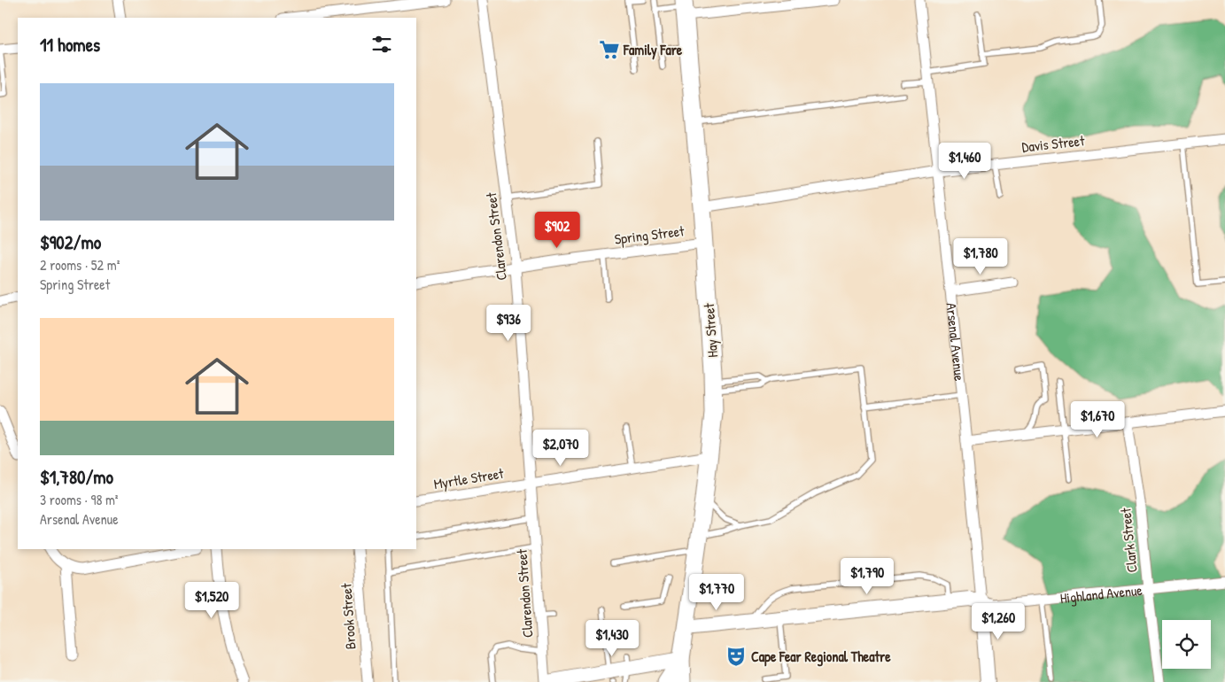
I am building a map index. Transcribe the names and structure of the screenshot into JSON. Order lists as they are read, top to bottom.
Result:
{
  "streets": {
    "main road": ["Hay Street", "Arsenal Avenue", "Highland Avenue"],
    "street": [
      "Davis Street",
      "Spring Street",
      "Clarendon Street",
      "Myrtle Street",
      "Clark Street",
      "Brook Street"
    ]
  },
  "crossings": [
    ["Davis Street", "Hay Street"],
    ["Davis Street", "Arsenal Avenue"],
    ["Spring Street", "Clarendon Street"],
    ["Spring Street", "Hay Street"],
    ["Clarendon Street", "Myrtle Street"],
    ["Hay Street", "Myrtle Street"],
    ["Hay Street", "Highland Avenue"],
    ["Arsenal Avenue", "Highland Avenue"],
    ["Clark Street", "Highland Avenue"]
  ],
  "places": {
    "supermarket": ["Family Fare"],
    "theatre": ["Cape Fear Regional Theatre"]
  },
  "page": {
    "heading": "11 homes",
    "list": [
      {
        "name": "$902/mo",
        "note": "2 rooms · 52 m² · Spring Street"
      },
      {
        "name": "$1,780/mo",
        "note": "3 rooms · 98 m² · Arsenal Avenue"
      }
    ],
    "price": [
      "$1,460",
      "$902",
      "$1,780",
      "$936",
      "$1,670",
      "$2,070",
      "$1,790",
      "$1,770",
      "$1,520",
      "$1,260",
      "$1,430"
    ]
  }
}
